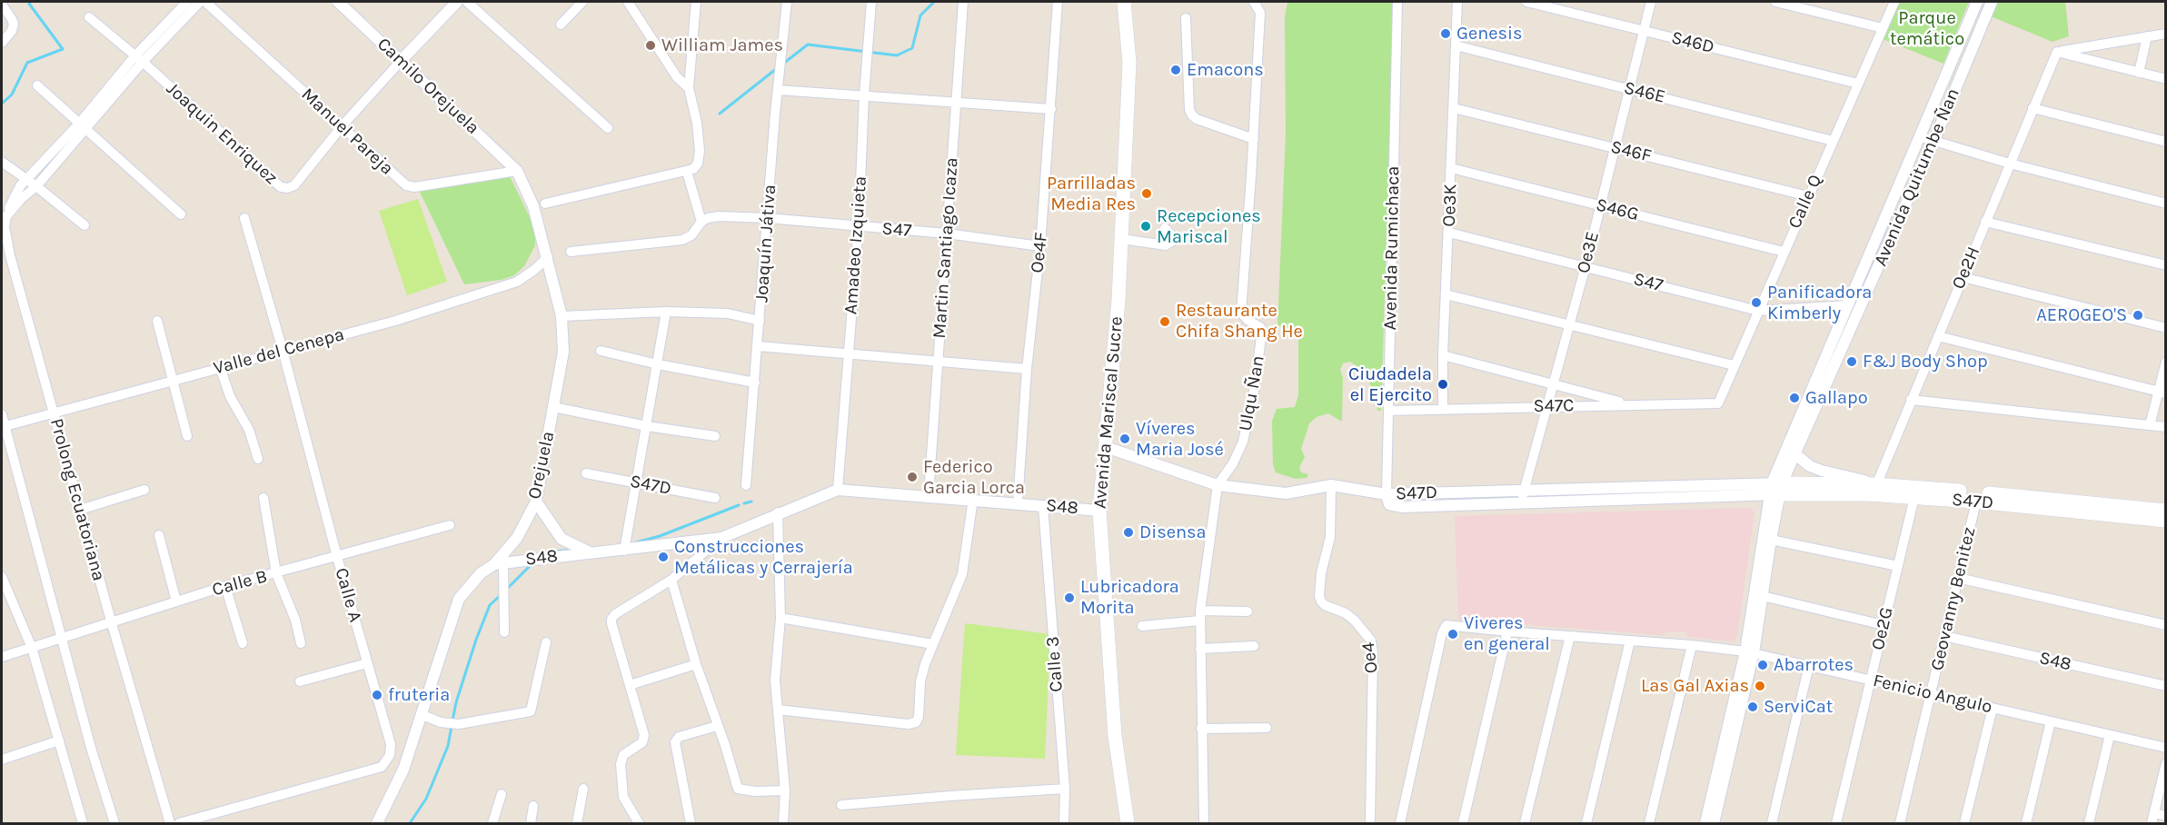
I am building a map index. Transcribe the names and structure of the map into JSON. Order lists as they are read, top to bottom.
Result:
{
  "streets": {
    "main road": ["Avenida Mariscal Sucre", "S47D"],
    "street": [
      "S46D",
      "Camilo Orejuela",
      "S46E",
      "Manuel Pareja",
      "Joaquin Enriquez",
      "S46F",
      "Avenida Quitumbe Ñan",
      "Calle Q",
      "Oe3K",
      "S46G",
      "S47",
      "Joaquín Játiva",
      "Amadeo Izquieta",
      "Martin Santiago Icaza",
      "Avenida Rumichaca",
      "Oe4F",
      "Oe3E",
      "Oe2H",
      "Valle del Cenepa",
      "Ulqu Ñan",
      "S47C",
      "Orejuela",
      "Prolong Ecuatoriana",
      "S48",
      "Calle B",
      "Calle A",
      "Geovanny Benitez",
      "Oe2G",
      "Oe4",
      "Calle 3",
      "Fenicio Angulo"
    ]
  },
  "crossings": [
    ["S46D", "Calle Q"],
    ["S46D", "Oe3E"],
    ["Camilo Orejuela", "Manuel Pareja"],
    ["Camilo Orejuela", "Joaquin Enriquez"],
    ["Camilo Orejuela", "Orejuela"],
    ["S46E", "Calle Q"],
    ["S46E", "Oe3K"],
    ["S46E", "Oe3E"],
    ["Manuel Pareja", "Joaquin Enriquez"],
    ["Manuel Pareja", "Orejuela"],
    ["S46F", "Calle Q"],
    ["S46F", "Oe3K"],
    ["S46F", "Oe3E"],
    ["Avenida Quitumbe Ñan", "S47"],
    ["Avenida Quitumbe Ñan", "S47D"],
    ["Avenida Quitumbe Ñan", "Fenicio Angulo"],
    ["Calle Q", "S46G"],
    ["Calle Q", "S47"],
    ["Calle Q", "S47C"],
    ["Oe3K", "S46G"],
    ["Oe3K", "S47"],
    ["Oe3K", "S47C"],
    ["S46G", "Oe3E"],
    ["S47", "Joaquín Játiva"],
    ["S47", "Amadeo Izquieta"],
    ["S47", "Martin Santiago Icaza"],
    ["S47", "Oe4F"],
    ["S47", "Oe3E"],
    ["Amadeo Izquieta", "S48"],
    ["Martin Santiago Icaza", "S48"],
    ["Avenida Rumichaca", "S47C"],
    ["Avenida Rumichaca", "S47D"],
    ["Oe4F", "S48"],
    ["Oe3E", "S47C"],
    ["Oe3E", "S47D"],
    ["Oe2H", "S47D"],
    ["Valle del Cenepa", "Orejuela"],
    ["Valle del Cenepa", "Prolong Ecuatoriana"],
    ["Valle del Cenepa", "Calle A"],
    ["Avenida Mariscal Sucre", "S48"],
    ["Orejuela", "S48"],
    ["S47D", "Geovanny Benitez"],
    ["S47D", "Oe2G"],
    ["Prolong Ecuatoriana", "Calle B"],
    ["S48", "Geovanny Benitez"],
    ["S48", "Calle 3"],
    ["Calle B", "Calle A"],
    ["Geovanny Benitez", "Fenicio Angulo"],
    ["Oe2G", "Fenicio Angulo"]
  ],
  "parks": ["Parque temático"],
  "places": [
    "Genesis",
    "William James",
    "Emacons",
    "Parrilladas Media Res",
    "Recepciones Mariscal",
    "Panificadora Kimberly",
    "AEROGEO'S",
    "Restaurante Chifa Shang He",
    "F&J Body Shop",
    "Ciudadela el Ejercito",
    "Gallapo",
    "Víveres Maria José",
    "Federico Garcia Lorca",
    "Disensa",
    "Construcciones Metálicas y Cerrajería",
    "Lubricadora Morita",
    "Viveres en general",
    "Abarrotes",
    "Las Gal Axias",
    "fruteria",
    "ServiCat"
  ]
}
